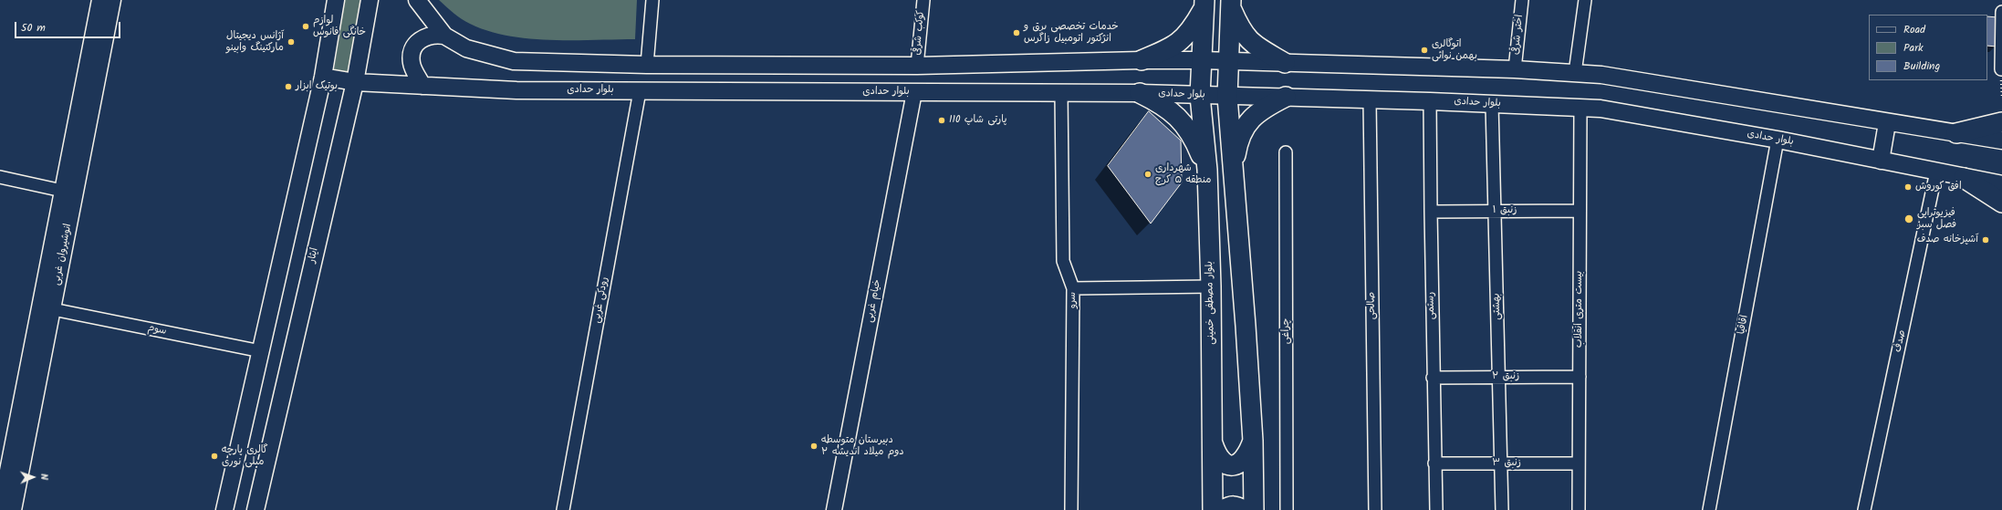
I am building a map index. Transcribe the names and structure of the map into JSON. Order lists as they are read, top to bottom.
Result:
{
  "streets": {
    "main road": ["بلوار حدادی", "ایثار", "بلوار مصطفی خمینی"],
    "street": [
      "کوکب شرقی",
      "اختر شرقی",
      "زنبق ۱",
      "انوشیروان غربی",
      "رودکی غربی",
      "سرو",
      "خیام غربی",
      "صالحی",
      "رستمی",
      "بهشتی",
      "بیست متری انقلاب",
      "اقاقیا",
      "سوم",
      "چراغی",
      "صدف",
      "زنبق ۲",
      "زنبق ۳"
    ]
  },
  "crossings": [
    ["بلوار حدادی", "ایثار"],
    ["بلوار حدادی", "رودکی غربی"],
    ["بلوار حدادی", "سرو"],
    ["بلوار حدادی", "خیام غربی"],
    ["بلوار حدادی", "بلوار مصطفی خمینی"],
    ["بلوار حدادی", "صالحی"],
    ["بلوار حدادی", "رستمی"],
    ["بلوار حدادی", "بهشتی"],
    ["بلوار حدادی", "بیست متری انقلاب"],
    ["بلوار حدادی", "اقاقیا"],
    ["بلوار حدادی", "صدف"],
    ["زنبق ۱", "رستمی"],
    ["زنبق ۱", "بهشتی"],
    ["زنبق ۱", "بیست متری انقلاب"],
    ["انوشیروان غربی", "سوم"],
    ["رستمی", "زنبق ۲"],
    ["رستمی", "زنبق ۳"],
    ["بهشتی", "زنبق ۲"],
    ["بهشتی", "زنبق ۳"],
    ["بیست متری انقلاب", "زنبق ۲"],
    ["بیست متری انقلاب", "زنبق ۳"]
  ],
  "places": [
    "لوازم خانگی فانوس",
    "خدمات تخصصی برق و انژکتور اتومبیل زاگرس",
    "آژانس دیجیتال مارکتینگ وابینو",
    "اتوگالری بهمن نوائی",
    "بوتیک ابزار",
    "پارتی شاپ 110",
    "شهرداری منطقه ۵ کرج",
    "افق کوروش",
    "فیزیوتراپی فصل سبز",
    "آشپزخانه صدف",
    "دبیرستان متوسطه دوم میلاد اندیشه ۲",
    "گالری پارچه مبلی نوری"
  ],
  "legend": ["Road", "Park", "Building"],
  "scale_bar": "50 m",
  "north": "right"
}
